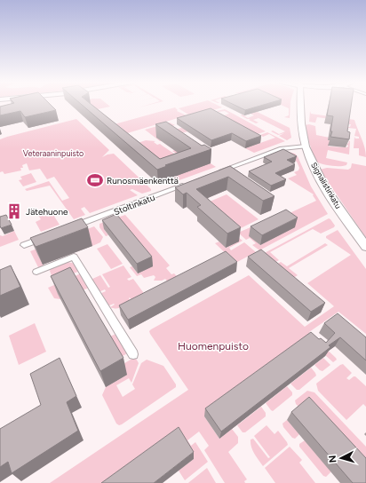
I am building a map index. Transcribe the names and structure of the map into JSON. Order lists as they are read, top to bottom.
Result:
{
  "streets": {
    "street": ["Signalistinkatu", "Stoltinkatu"]
  },
  "parks": ["Veteraaninpuisto", "Huomenpuisto"],
  "places": {
    "sports": ["Runosmäenkenttä"],
    "building": ["Jätehuone"]
  },
  "north": "left"
}
